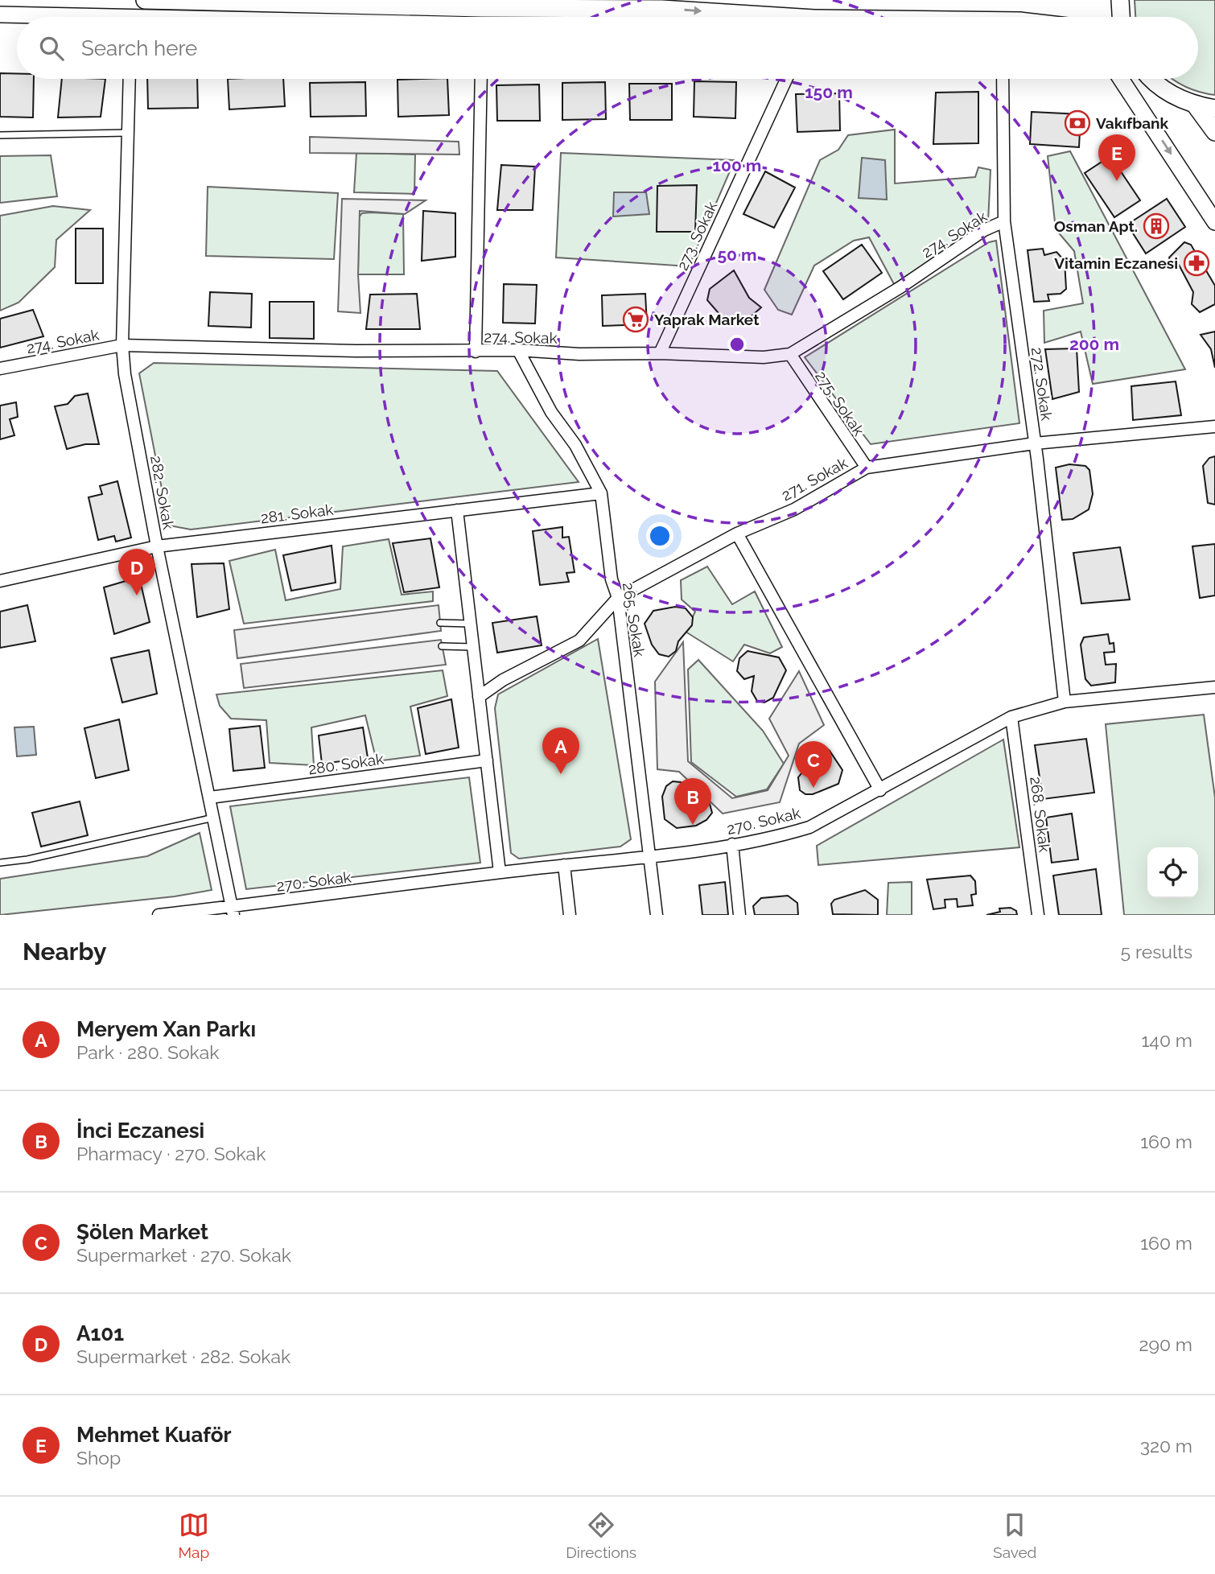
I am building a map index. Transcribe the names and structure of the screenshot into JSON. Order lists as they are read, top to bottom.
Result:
{
  "streets": {
    "street": [
      "274. Sokak",
      "273. Sokak",
      "272. Sokak",
      "275. Sokak",
      "271. Sokak",
      "282. Sokak",
      "281. Sokak",
      "265. Sokak",
      "280. Sokak",
      "268. Sokak",
      "270. Sokak"
    ]
  },
  "crossings": [
    ["274. Sokak", "273. Sokak"],
    ["274. Sokak", "272. Sokak"],
    ["274. Sokak", "275. Sokak"],
    ["274. Sokak", "282. Sokak"],
    ["274. Sokak", "265. Sokak"],
    ["272. Sokak", "271. Sokak"],
    ["272. Sokak", "270. Sokak"],
    ["275. Sokak", "271. Sokak"],
    ["271. Sokak", "265. Sokak"],
    ["282. Sokak", "281. Sokak"],
    ["282. Sokak", "280. Sokak"],
    ["282. Sokak", "270. Sokak"],
    ["281. Sokak", "265. Sokak"],
    ["265. Sokak", "270. Sokak"],
    ["268. Sokak", "270. Sokak"]
  ],
  "places": {
    "bank": ["Vakıfbank"],
    "building": ["Osman Apt."],
    "pharmacy": ["Vitamin Eczanesi"],
    "supermarket": ["Yaprak Market"]
  },
  "page": {
    "search": "Search here",
    "pins": [
      "E",
      "D",
      "A",
      "C",
      "B"
    ],
    "heading": ["Nearby", "5 results"],
    "list": [
      {
        "mark": "A",
        "name": "Meryem Xan Parkı",
        "note": "Park · 280. Sokak",
        "value": "140 m"
      },
      {
        "mark": "B",
        "name": "İnci Eczanesi",
        "note": "Pharmacy · 270. Sokak",
        "value": "160 m"
      },
      {
        "mark": "C",
        "name": "Şölen Market",
        "note": "Supermarket · 270. Sokak",
        "value": "160 m"
      },
      {
        "mark": "D",
        "name": "A101",
        "note": "Supermarket · 282. Sokak",
        "value": "290 m"
      },
      {
        "mark": "E",
        "name": "Mehmet Kuaför",
        "note": "Shop",
        "value": "320 m"
      }
    ],
    "nav": ["Map", "Directions", "Saved"]
  },
  "rings": [
    "150 m",
    "100 m",
    "50 m",
    "200 m"
  ]
}
